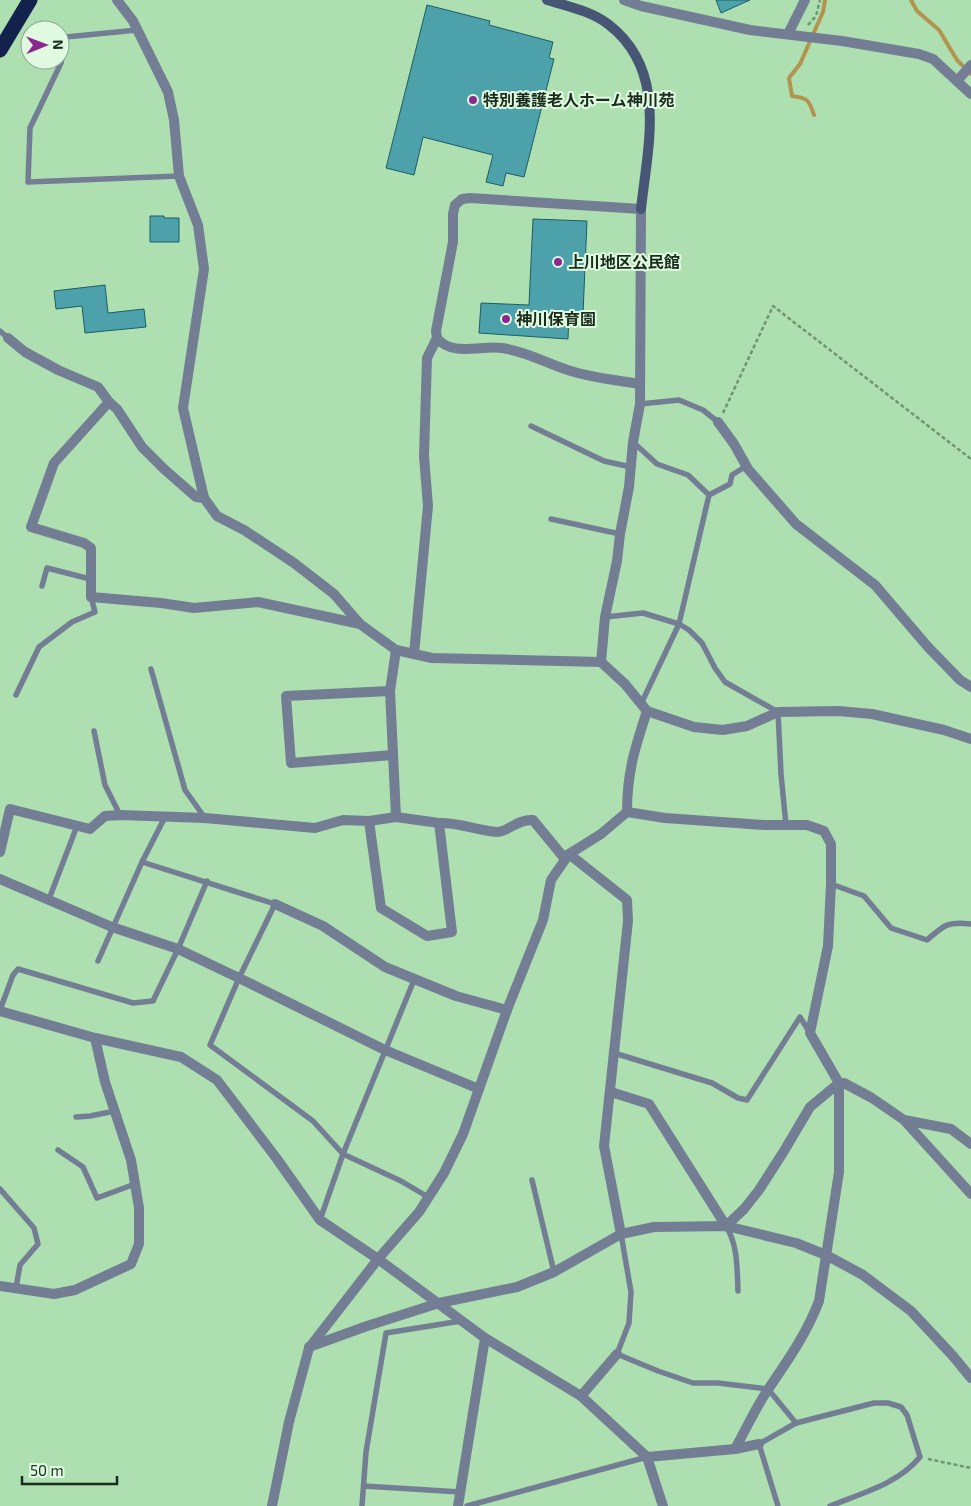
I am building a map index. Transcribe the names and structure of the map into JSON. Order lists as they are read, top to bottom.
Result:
{
  "places": ["特別養護老人ホーム神川苑", "上川地区公民館", "神川保育園"],
  "scale_bar": "50 m",
  "north": "right"
}
